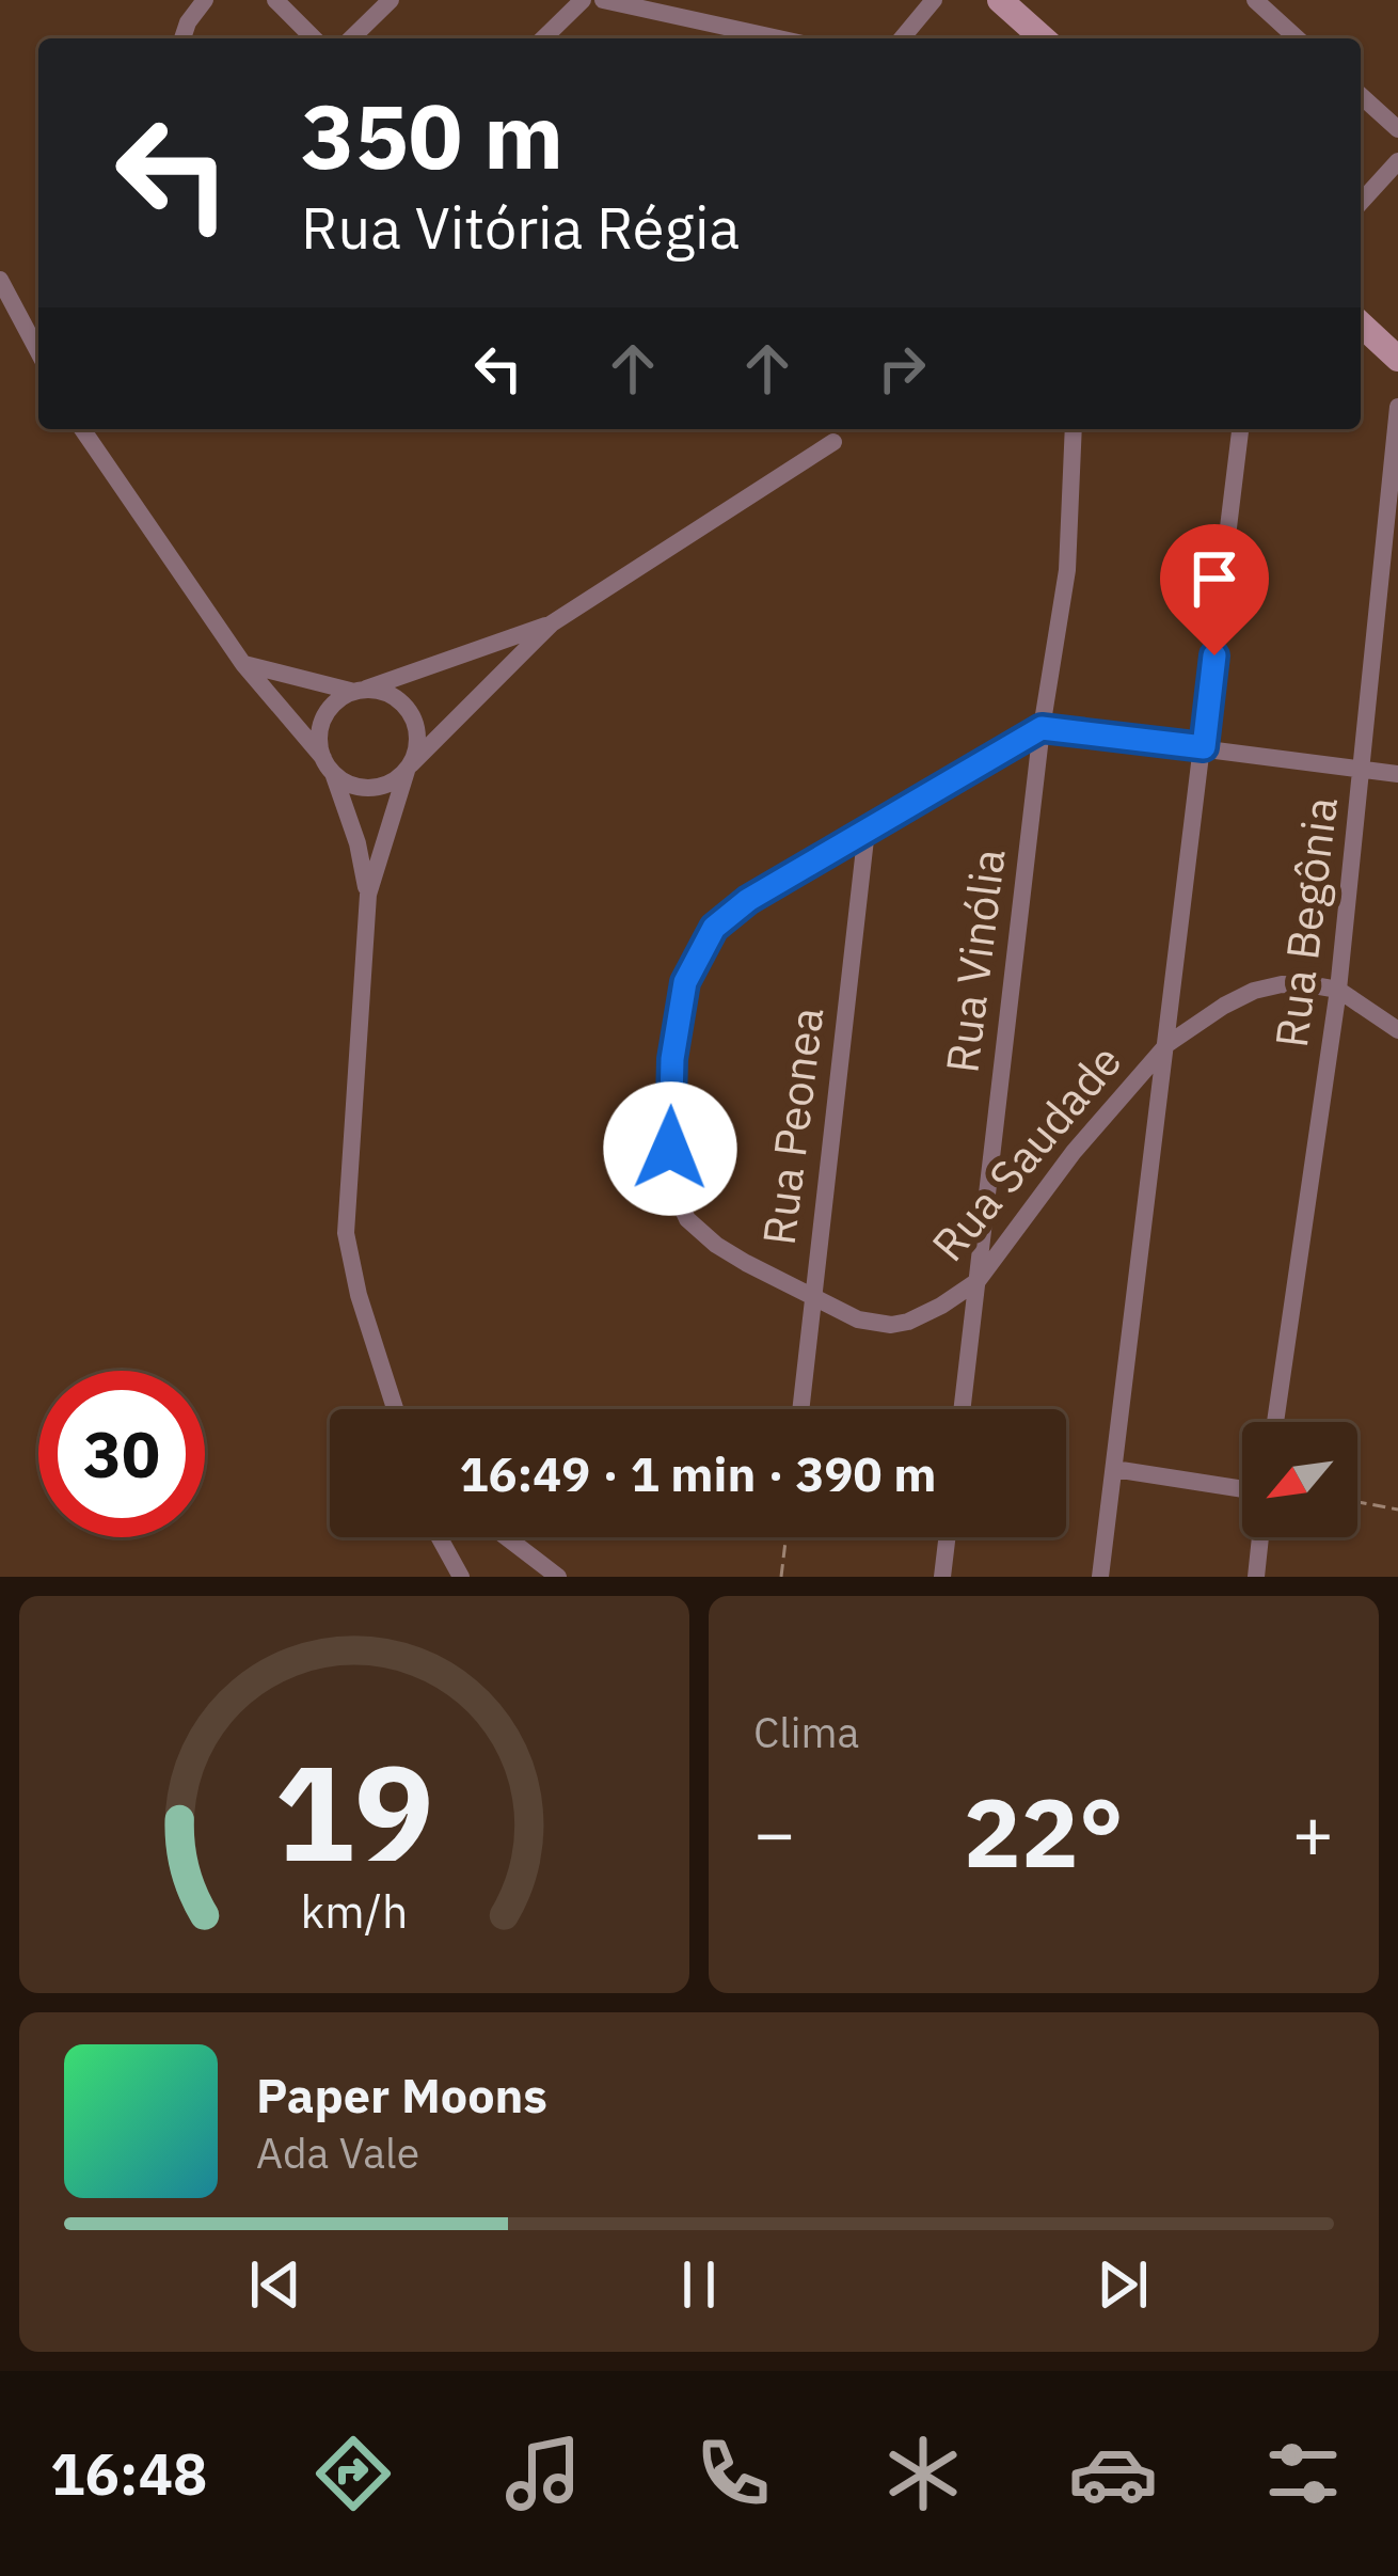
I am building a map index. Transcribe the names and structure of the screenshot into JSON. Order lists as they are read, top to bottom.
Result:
{
  "streets": {
    "street": [
      "Rua Begônia",
      "Rua Vinólia",
      "Rua Peonea",
      "Rua Saudade"
    ]
  },
  "crossings": [
    ["Rua Begônia", "Rua Saudade"],
    ["Rua Vinólia", "Rua Saudade"],
    ["Rua Peonea", "Rua Saudade"]
  ],
  "north": "bottom left",
  "page": {
    "turn": ["350 m", "Rua Vitória Régia"],
    "limit": "30",
    "trip": "16:49 · 1 min · 390 m",
    "tile": "Clima",
    "heat": ["−", "22°", "+"],
    "song": ["Paper Moons", "Ada Vale"],
    "tabs": "16:48",
    "gauge": ["19", "km/h"]
  }
}
